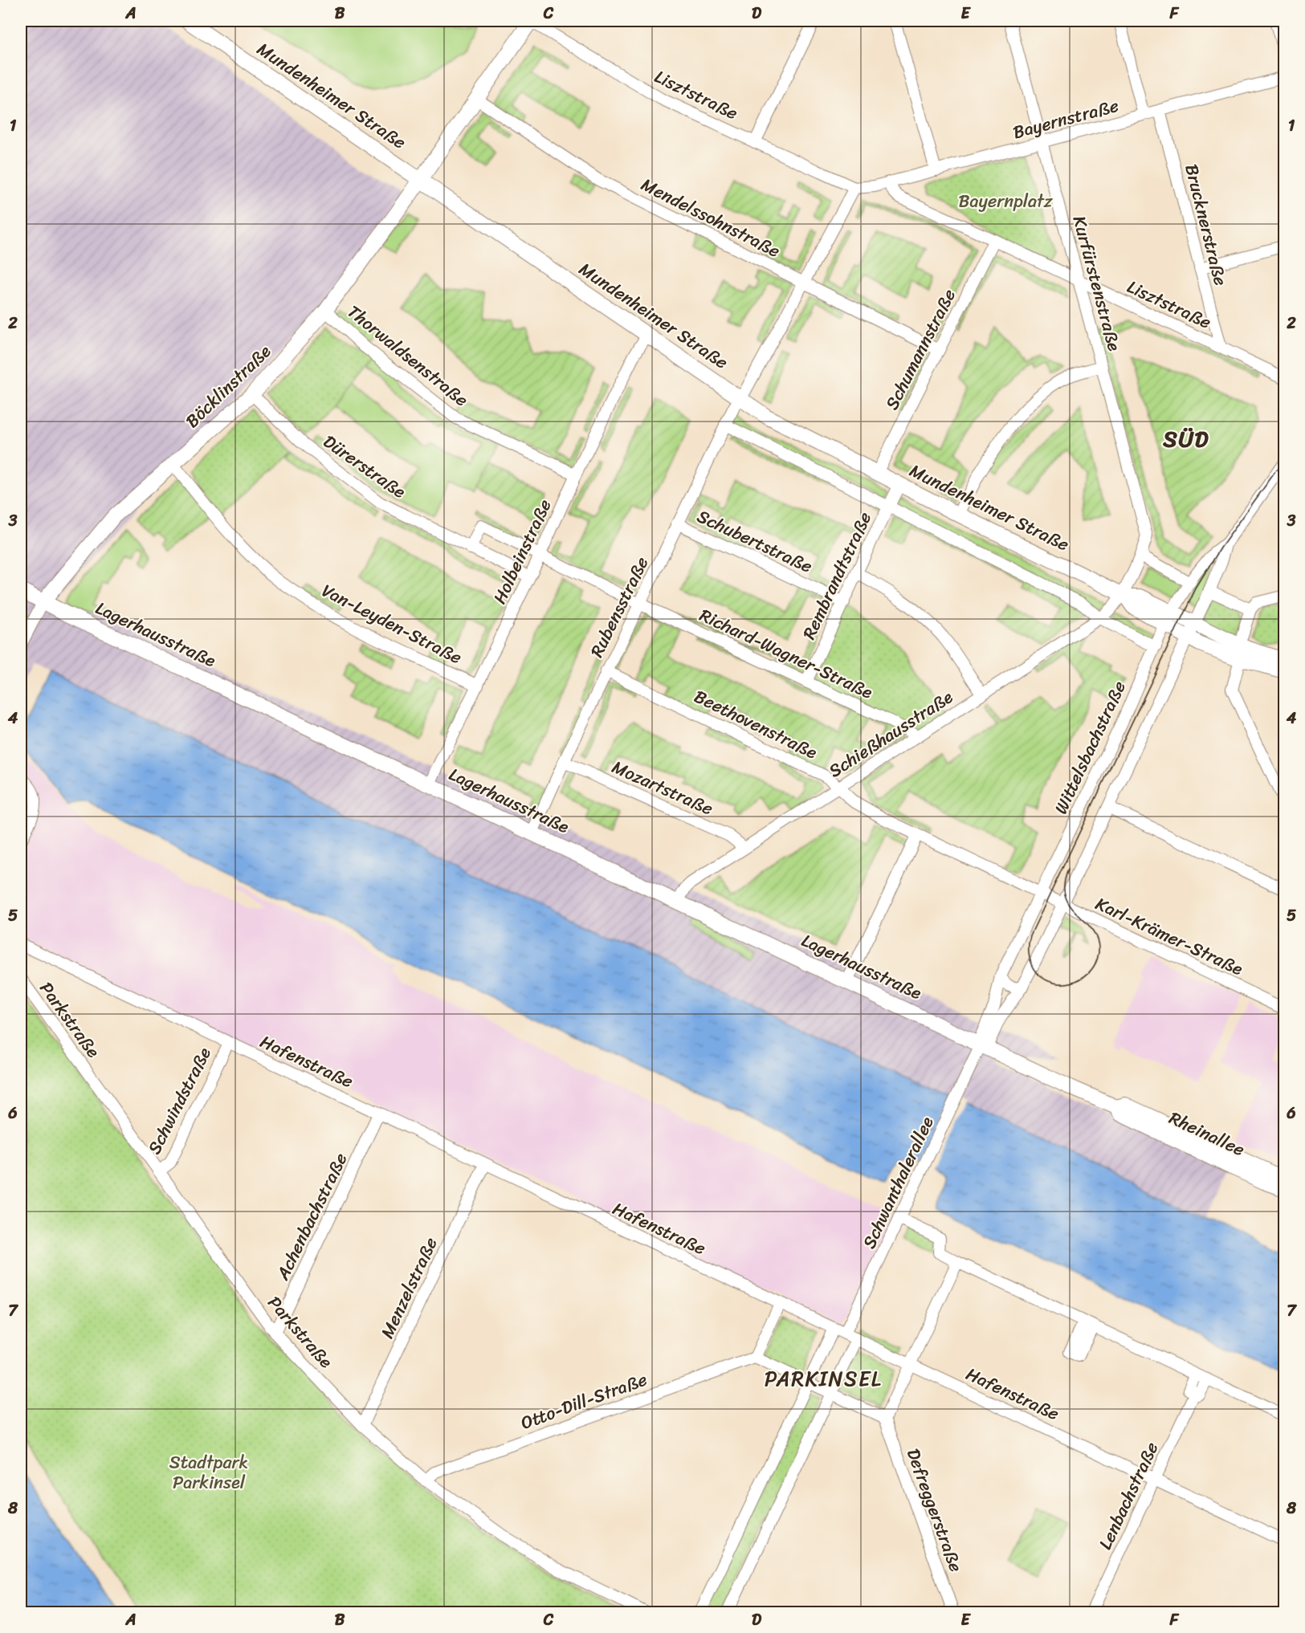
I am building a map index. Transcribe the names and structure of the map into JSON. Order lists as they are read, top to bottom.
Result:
{
  "streets": {
    "street": [
      "Lisztstraße",
      "Mundenheimer Straße",
      "Bayernstraße",
      "Mendelssohnstraße",
      "Brucknerstraße",
      "Kurfürstenstraße",
      "Schumannstraße",
      "Thorwaldsenstraße",
      "Böcklinstraße",
      "Dürerstraße",
      "Schubertstraße",
      "Holbeinstraße",
      "Rembrandtstraße",
      "Rubensstraße",
      "Van-Leyden-Straße",
      "Lagerhausstraße",
      "Richard-Wagner-Straße",
      "Beethovenstraße",
      "Schießhausstraße",
      "Wittelsbachstraße",
      "Mozartstraße",
      "Karl-Krämer-Straße",
      "Parkstraße",
      "Hafenstraße",
      "Schwindstraße",
      "Rheinallee",
      "Schwanthalerallee",
      "Achenbachstraße",
      "Menzelstraße",
      "Otto-Dill-Straße",
      "Lenbachstraße",
      "Defreggerstraße"
    ]
  },
  "crossings": [
    ["Lisztstraße", "Bayernstraße"],
    ["Lisztstraße", "Brucknerstraße"],
    ["Lisztstraße", "Kurfürstenstraße"],
    ["Lisztstraße", "Schumannstraße"],
    ["Lisztstraße", "Böcklinstraße"],
    ["Lisztstraße", "Rubensstraße"],
    ["Mundenheimer Straße", "Kurfürstenstraße"],
    ["Mundenheimer Straße", "Schumannstraße"],
    ["Mundenheimer Straße", "Böcklinstraße"],
    ["Mundenheimer Straße", "Holbeinstraße"],
    ["Mundenheimer Straße", "Rembrandtstraße"],
    ["Mundenheimer Straße", "Rubensstraße"],
    ["Mundenheimer Straße", "Schießhausstraße"],
    ["Mundenheimer Straße", "Wittelsbachstraße"],
    ["Bayernstraße", "Brucknerstraße"],
    ["Bayernstraße", "Kurfürstenstraße"],
    ["Bayernstraße", "Rubensstraße"],
    ["Mendelssohnstraße", "Schumannstraße"],
    ["Mendelssohnstraße", "Böcklinstraße"],
    ["Mendelssohnstraße", "Rubensstraße"],
    ["Kurfürstenstraße", "Schießhausstraße"],
    ["Thorwaldsenstraße", "Böcklinstraße"],
    ["Thorwaldsenstraße", "Holbeinstraße"],
    ["Böcklinstraße", "Dürerstraße"],
    ["Böcklinstraße", "Van-Leyden-Straße"],
    ["Böcklinstraße", "Lagerhausstraße"],
    ["Dürerstraße", "Holbeinstraße"],
    ["Schubertstraße", "Rembrandtstraße"],
    ["Schubertstraße", "Rubensstraße"],
    ["Holbeinstraße", "Van-Leyden-Straße"],
    ["Holbeinstraße", "Lagerhausstraße"],
    ["Rembrandtstraße", "Richard-Wagner-Straße"],
    ["Rubensstraße", "Lagerhausstraße"],
    ["Rubensstraße", "Richard-Wagner-Straße"],
    ["Rubensstraße", "Beethovenstraße"],
    ["Rubensstraße", "Mozartstraße"],
    ["Lagerhausstraße", "Schießhausstraße"],
    ["Lagerhausstraße", "Wittelsbachstraße"],
    ["Lagerhausstraße", "Rheinallee"],
    ["Lagerhausstraße", "Schwanthalerallee"],
    ["Richard-Wagner-Straße", "Schießhausstraße"],
    ["Beethovenstraße", "Schießhausstraße"],
    ["Beethovenstraße", "Wittelsbachstraße"],
    ["Beethovenstraße", "Karl-Krämer-Straße"],
    ["Schießhausstraße", "Mozartstraße"],
    ["Wittelsbachstraße", "Karl-Krämer-Straße"],
    ["Wittelsbachstraße", "Rheinallee"],
    ["Wittelsbachstraße", "Schwanthalerallee"],
    ["Parkstraße", "Schwindstraße"],
    ["Parkstraße", "Achenbachstraße"],
    ["Parkstraße", "Menzelstraße"],
    ["Parkstraße", "Otto-Dill-Straße"],
    ["Hafenstraße", "Schwindstraße"],
    ["Hafenstraße", "Schwanthalerallee"],
    ["Hafenstraße", "Achenbachstraße"],
    ["Hafenstraße", "Menzelstraße"],
    ["Hafenstraße", "Lenbachstraße"],
    ["Rheinallee", "Schwanthalerallee"]
  ],
  "districts": ["SÜD", "PARKINSEL"],
  "parks": ["Bayernplatz", "Stadtpark Parkinsel"],
  "grid": {
    "columns": [
      "A",
      "B",
      "C",
      "D",
      "E",
      "F"
    ],
    "rows": [
      "1",
      "2",
      "3",
      "4",
      "5",
      "6",
      "7",
      "8"
    ]
  }
}
